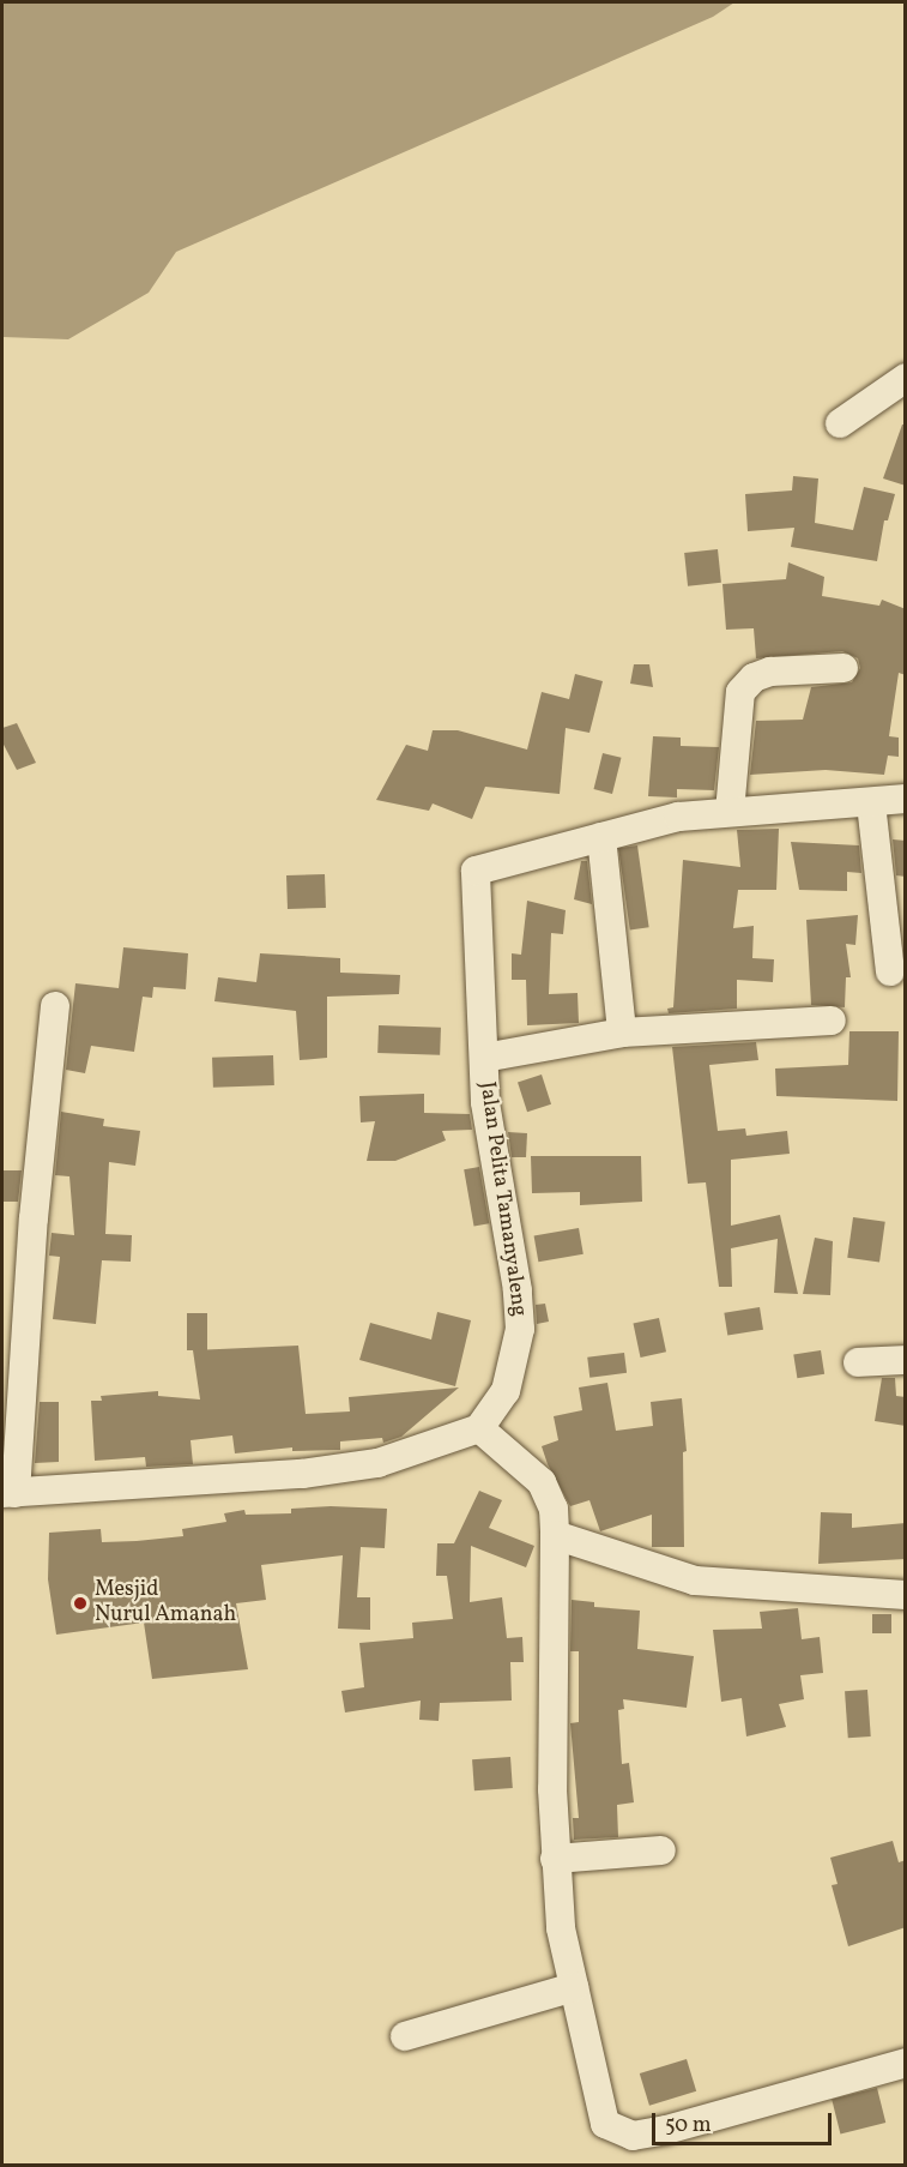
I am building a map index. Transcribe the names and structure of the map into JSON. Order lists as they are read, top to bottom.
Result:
{
  "streets": {
    "street": ["Jalan Pelita Tamanyaleng"]
  },
  "places": ["Mesjid Nurul Amanah"],
  "scale_bar": "50 m"
}
